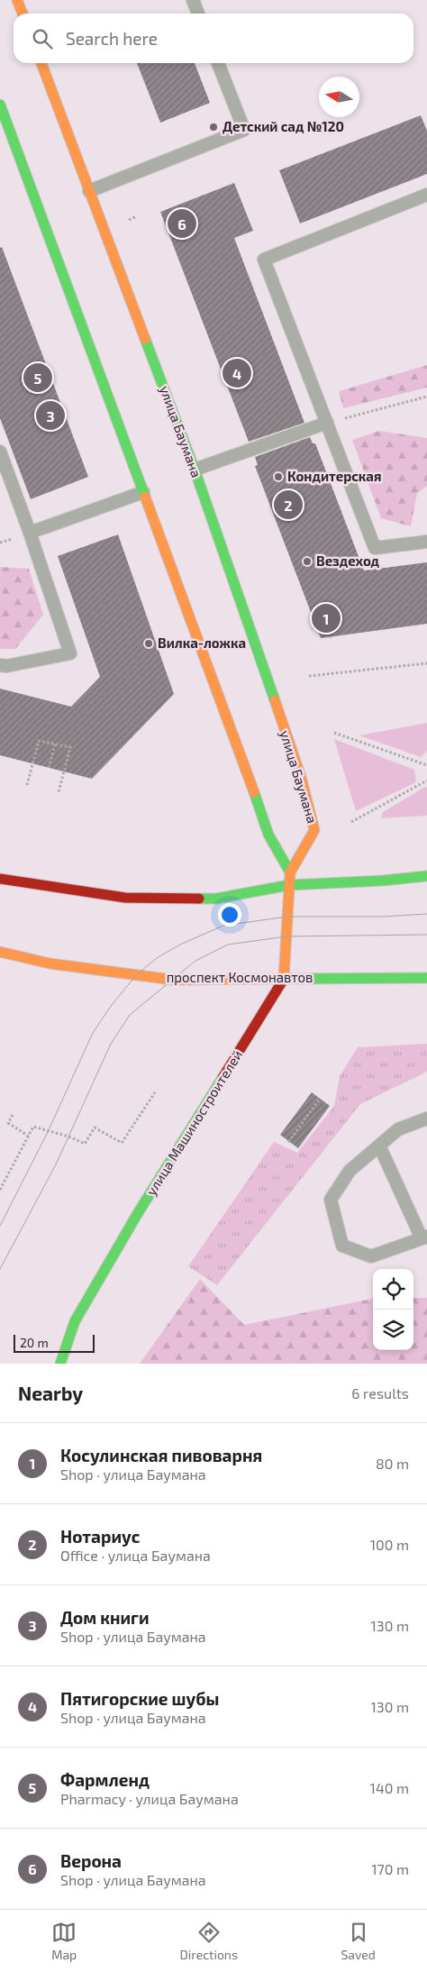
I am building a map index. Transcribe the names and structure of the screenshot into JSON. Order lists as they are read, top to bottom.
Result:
{
  "streets": {
    "main road": ["улица Баумана", "проспект Космонавтов", "улица Машиностроителей"]
  },
  "crossings": [
    ["улица Баумана", "улица Машиностроителей"],
    ["проспект Космонавтов", "улица Машиностроителей"]
  ],
  "places": [
    "Детский сад №120",
    "Кондитерская",
    "Вездеход",
    "Вилка-ложка"
  ],
  "scale_bar": "20 m",
  "north": "left",
  "page": {
    "search": "Search here",
    "pins": [
      "6",
      "4",
      "5",
      "3",
      "2",
      "1"
    ],
    "scale": "20 m",
    "heading": ["Nearby", "6 results"],
    "list": [
      {
        "mark": "1",
        "name": "Косулинская пивоварня",
        "note": "Shop · улица Баумана",
        "value": "80 m"
      },
      {
        "mark": "2",
        "name": "Нотариус",
        "note": "Office · улица Баумана",
        "value": "100 m"
      },
      {
        "mark": "3",
        "name": "Дом книги",
        "note": "Shop · улица Баумана",
        "value": "130 m"
      },
      {
        "mark": "4",
        "name": "Пятигорские шубы",
        "note": "Shop · улица Баумана",
        "value": "130 m"
      },
      {
        "mark": "5",
        "name": "Фармленд",
        "note": "Pharmacy · улица Баумана",
        "value": "140 m"
      },
      {
        "mark": "6",
        "name": "Верона",
        "note": "Shop · улица Баумана",
        "value": "170 m"
      }
    ],
    "nav": ["Map", "Directions", "Saved"]
  }
}
